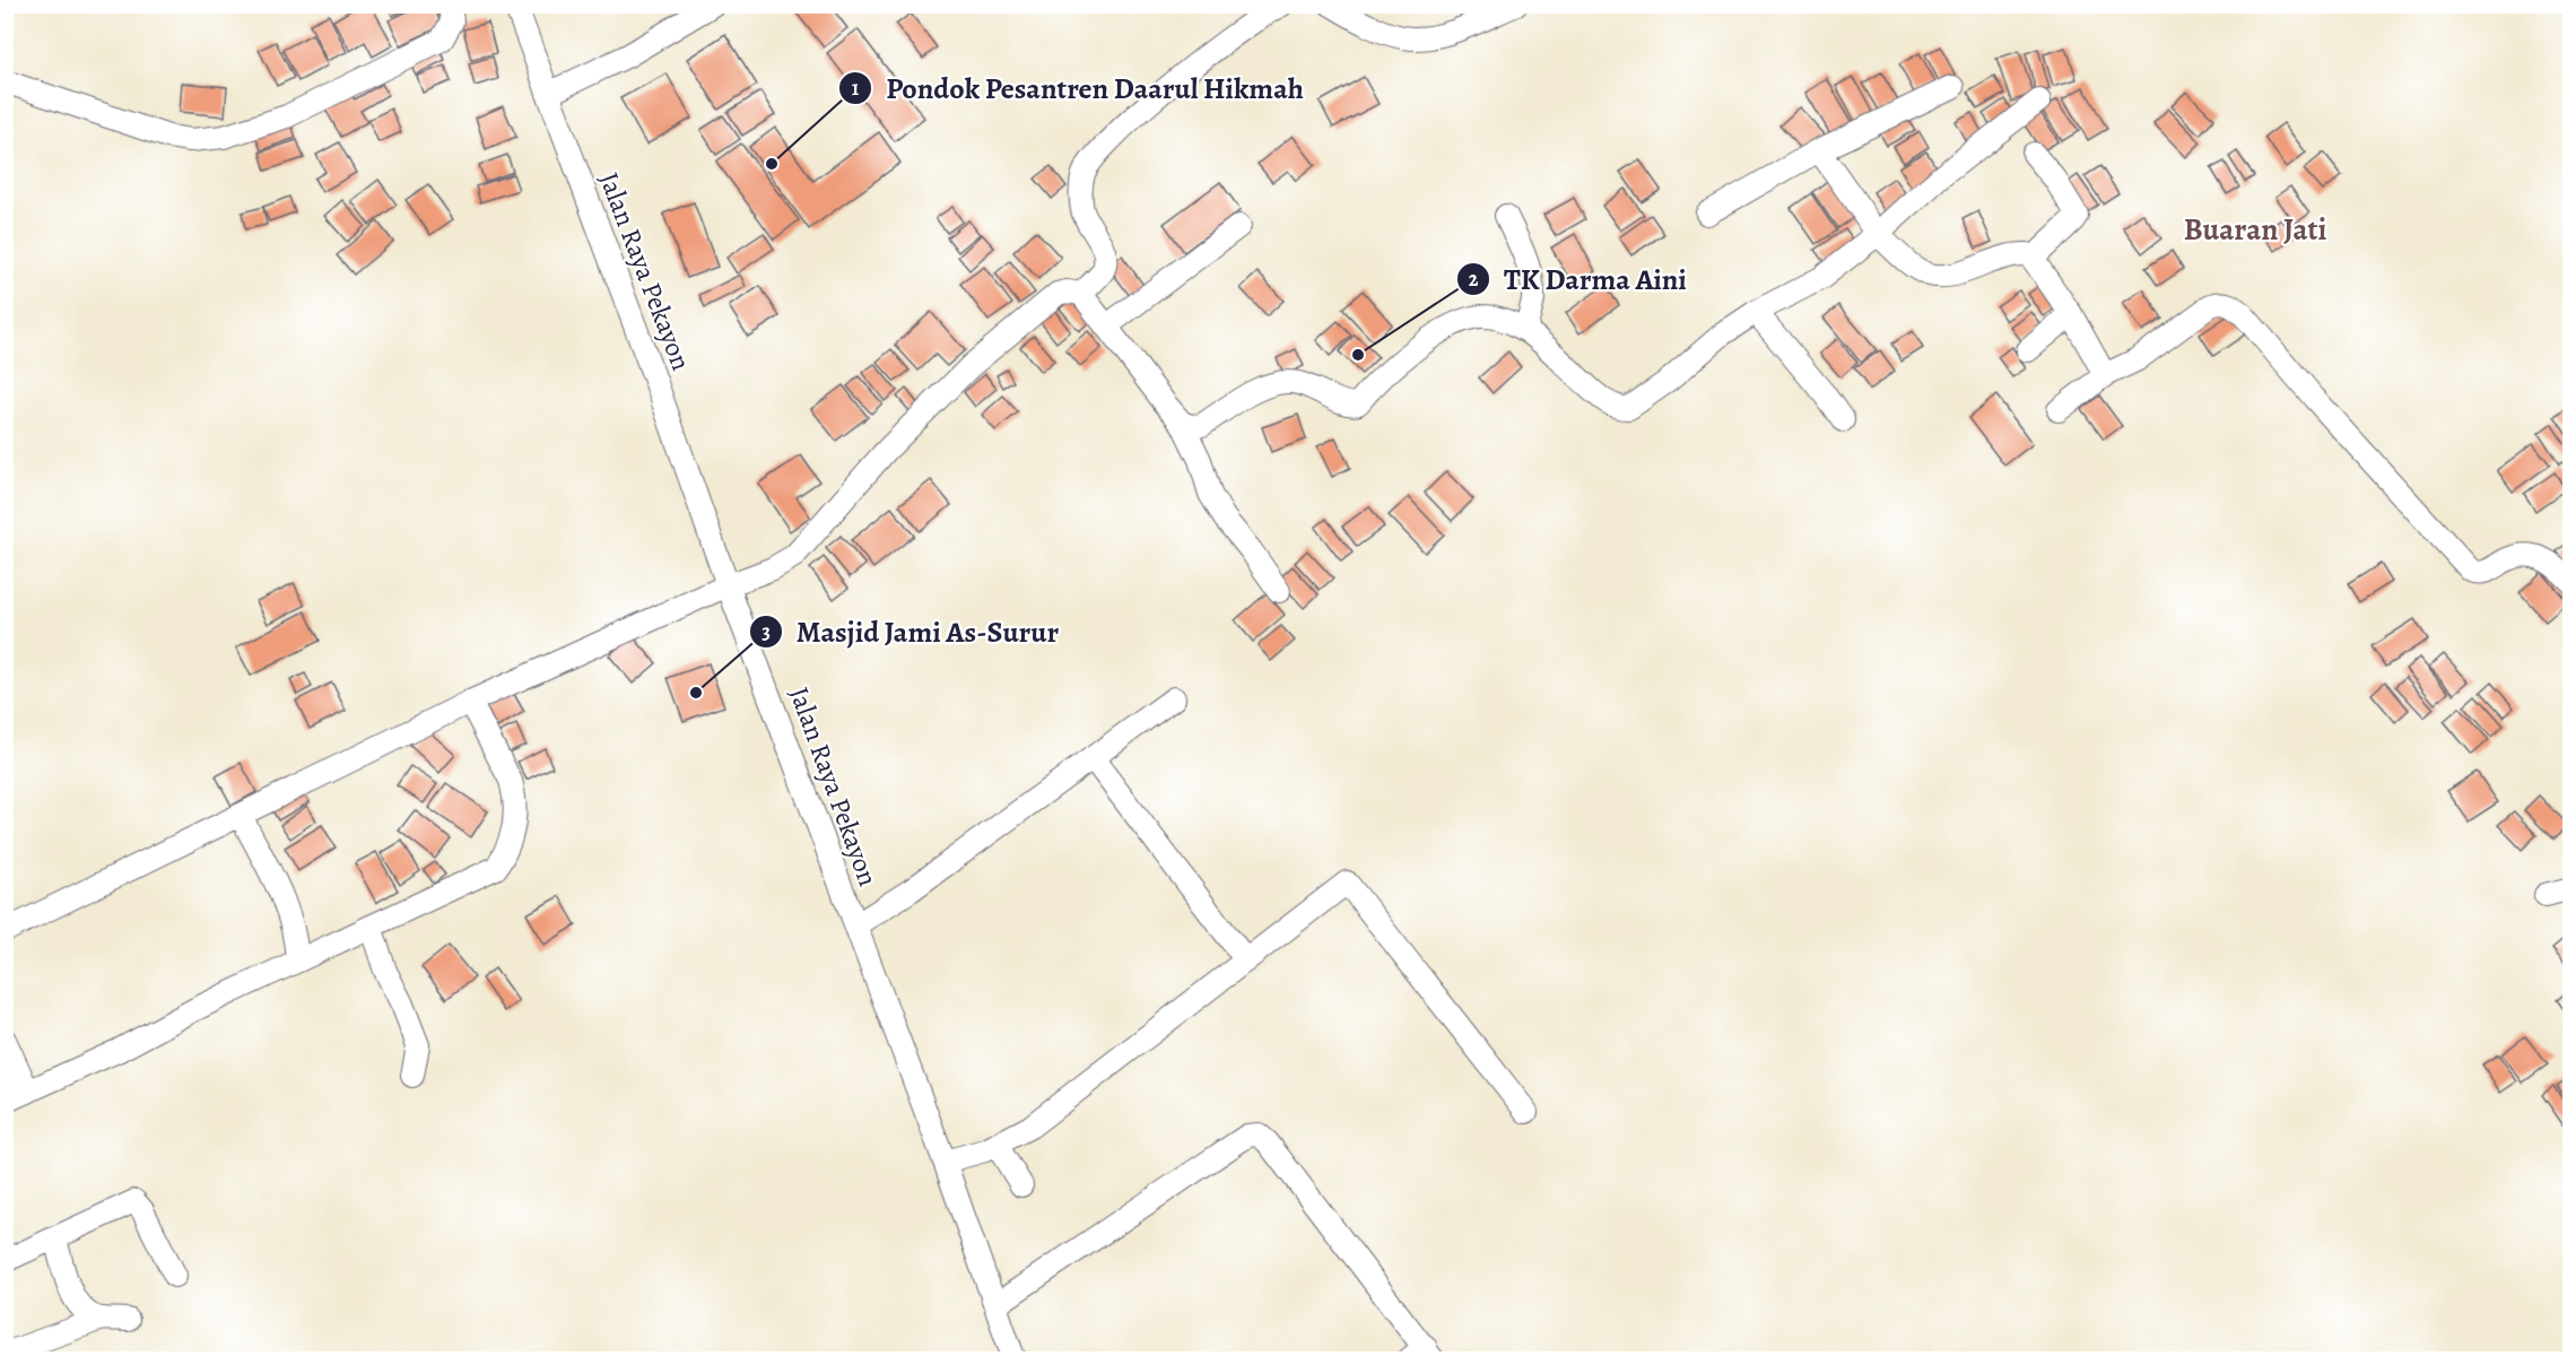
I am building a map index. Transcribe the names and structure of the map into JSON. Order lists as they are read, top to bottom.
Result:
{
  "streets": {
    "street": ["Jalan Raya Pekayon"]
  },
  "districts": ["Buaran Jati"],
  "places": ["Pondok Pesantren Daarul Hikmah", "TK Darma Aini", "Masjid Jami As-Surur"]
}
